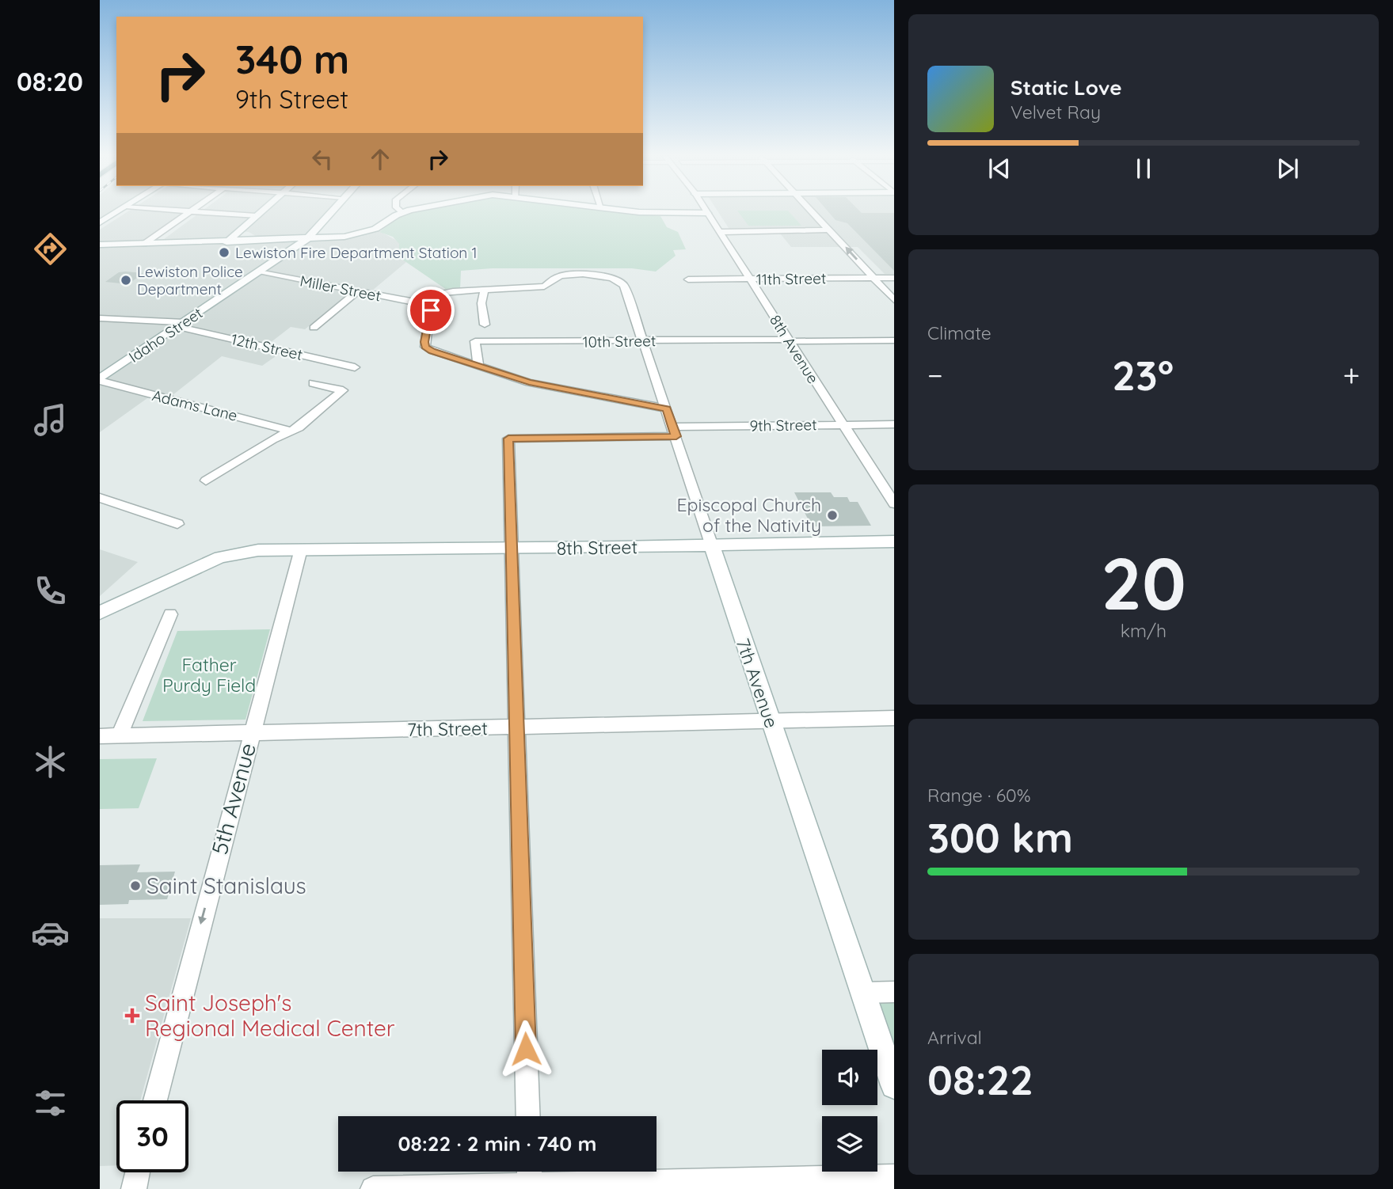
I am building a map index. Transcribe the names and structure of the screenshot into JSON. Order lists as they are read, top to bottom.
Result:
{
  "streets": {
    "street": [
      "11th Street",
      "Miller Street",
      "Idaho Street",
      "10th Street",
      "12th Street",
      "8th Avenue",
      "Adams Lane",
      "9th Street",
      "8th Street",
      "7th Avenue",
      "7th Street",
      "5th Avenue"
    ]
  },
  "crossings": [
    ["11th Street", "8th Avenue"],
    ["Miller Street", "Idaho Street"],
    ["Idaho Street", "12th Street"],
    ["Idaho Street", "Adams Lane"],
    ["10th Street", "8th Avenue"],
    ["10th Street", "7th Avenue"],
    ["8th Avenue", "9th Street"],
    ["9th Street", "8th Street"],
    ["9th Street", "7th Avenue"],
    ["8th Street", "7th Avenue"],
    ["8th Street", "5th Avenue"],
    ["7th Avenue", "7th Street"],
    ["7th Street", "5th Avenue"]
  ],
  "one_way": ["5th Avenue"],
  "parks": ["Father Purdy Field"],
  "places": {
    "other": [
      "Lewiston Fire Department Station 1",
      "Lewiston Police Department",
      "Episcopal Church of the Nativity",
      "Saint Stanislaus"
    ],
    "health": ["Saint Joseph's Regional Medical Center"]
  },
  "page": {
    "tabs": "08:20",
    "turn": ["340 m", "9th Street"],
    "song": ["Static Love", "Velvet Ray"],
    "tile": [
      "Climate",
      ["20", "km/h"],
      ["Range · 60%", "300 km"],
      ["Arrival", "08:22"]
    ],
    "heat": ["−", "23°", "+"],
    "limit": "30",
    "trip": "08:22 · 2 min · 740 m"
  }
}
